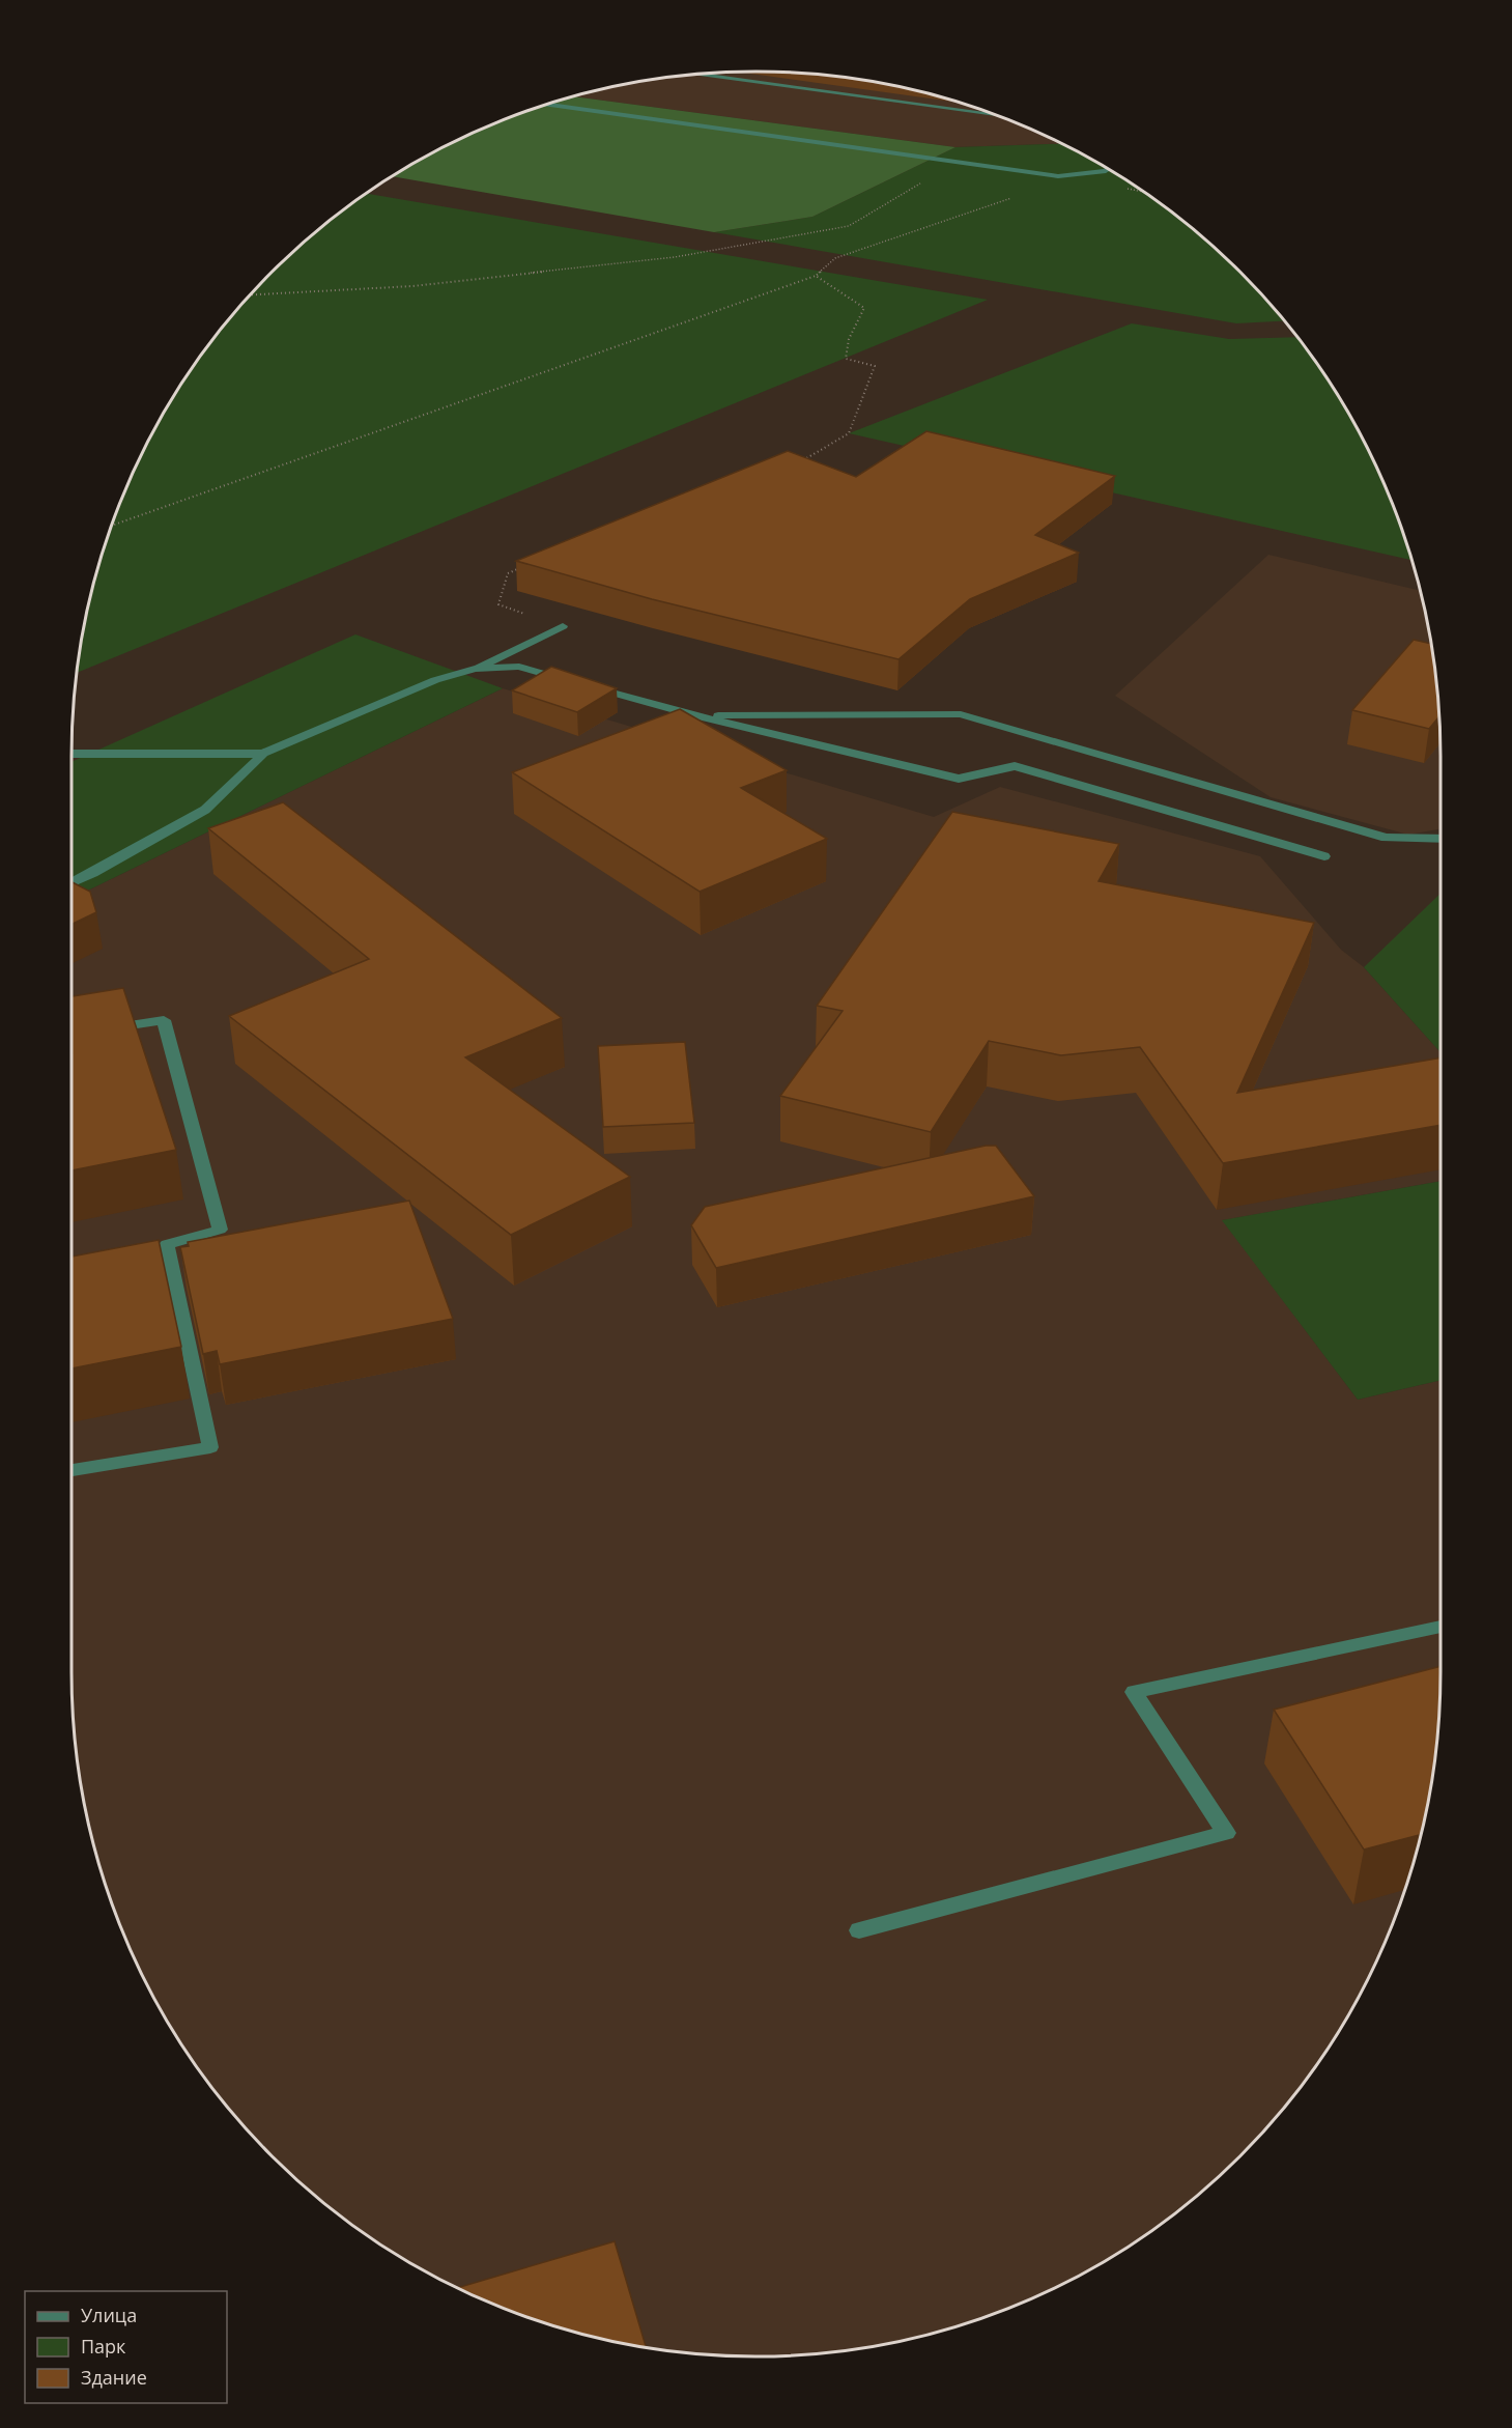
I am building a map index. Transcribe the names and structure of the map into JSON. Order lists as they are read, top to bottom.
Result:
{
  "legend": ["Улица", "Парк", "Здание"]
}
